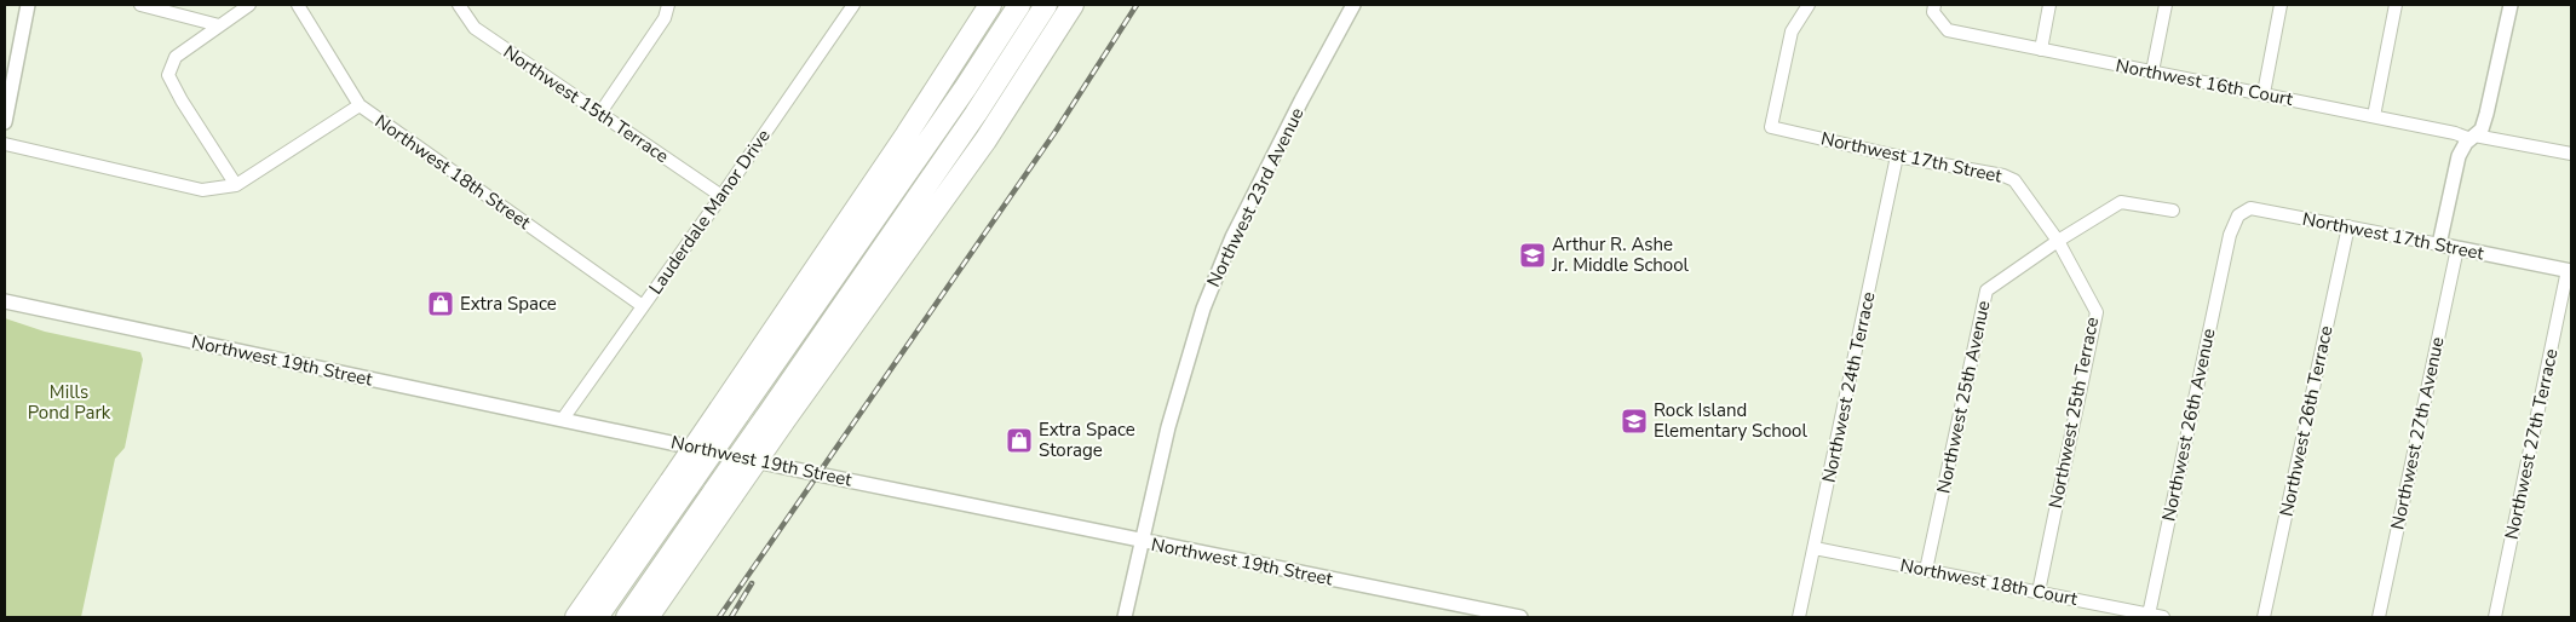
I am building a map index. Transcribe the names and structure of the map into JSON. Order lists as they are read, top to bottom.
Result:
{
  "streets": {
    "street": [
      "Northwest 16th Court",
      "Northwest 15th Terrace",
      "Northwest 17th Street",
      "Northwest 18th Street",
      "Northwest 23rd Avenue",
      "Lauderdale Manor Drive",
      "Northwest 19th Street",
      "Northwest 24th Terrace",
      "Northwest 25th Avenue",
      "Northwest 25th Terrace",
      "Northwest 26th Terrace",
      "Northwest 26th Avenue",
      "Northwest 27th Avenue",
      "Northwest 27th Terrace",
      "Northwest 18th Court"
    ]
  },
  "crossings": [
    ["Northwest 15th Terrace", "Lauderdale Manor Drive"],
    ["Northwest 17th Street", "Northwest 24th Terrace"],
    ["Northwest 17th Street", "Northwest 25th Avenue"],
    ["Northwest 17th Street", "Northwest 25th Terrace"],
    ["Northwest 17th Street", "Northwest 26th Terrace"],
    ["Northwest 17th Street", "Northwest 26th Avenue"],
    ["Northwest 17th Street", "Northwest 27th Avenue"],
    ["Northwest 17th Street", "Northwest 27th Terrace"],
    ["Northwest 18th Street", "Lauderdale Manor Drive"],
    ["Northwest 23rd Avenue", "Northwest 19th Street"],
    ["Lauderdale Manor Drive", "Northwest 19th Street"],
    ["Northwest 24th Terrace", "Northwest 18th Court"],
    ["Northwest 25th Avenue", "Northwest 25th Terrace"],
    ["Northwest 25th Avenue", "Northwest 18th Court"],
    ["Northwest 25th Terrace", "Northwest 18th Court"],
    ["Northwest 26th Avenue", "Northwest 18th Court"]
  ],
  "parks": ["Mills Pond Park"],
  "places": {
    "school or university": ["Arthur R. Ashe Jr. Middle School", "Rock Island Elementary School"],
    "shop": ["Extra Space", "Extra Space Storage"]
  }
}
